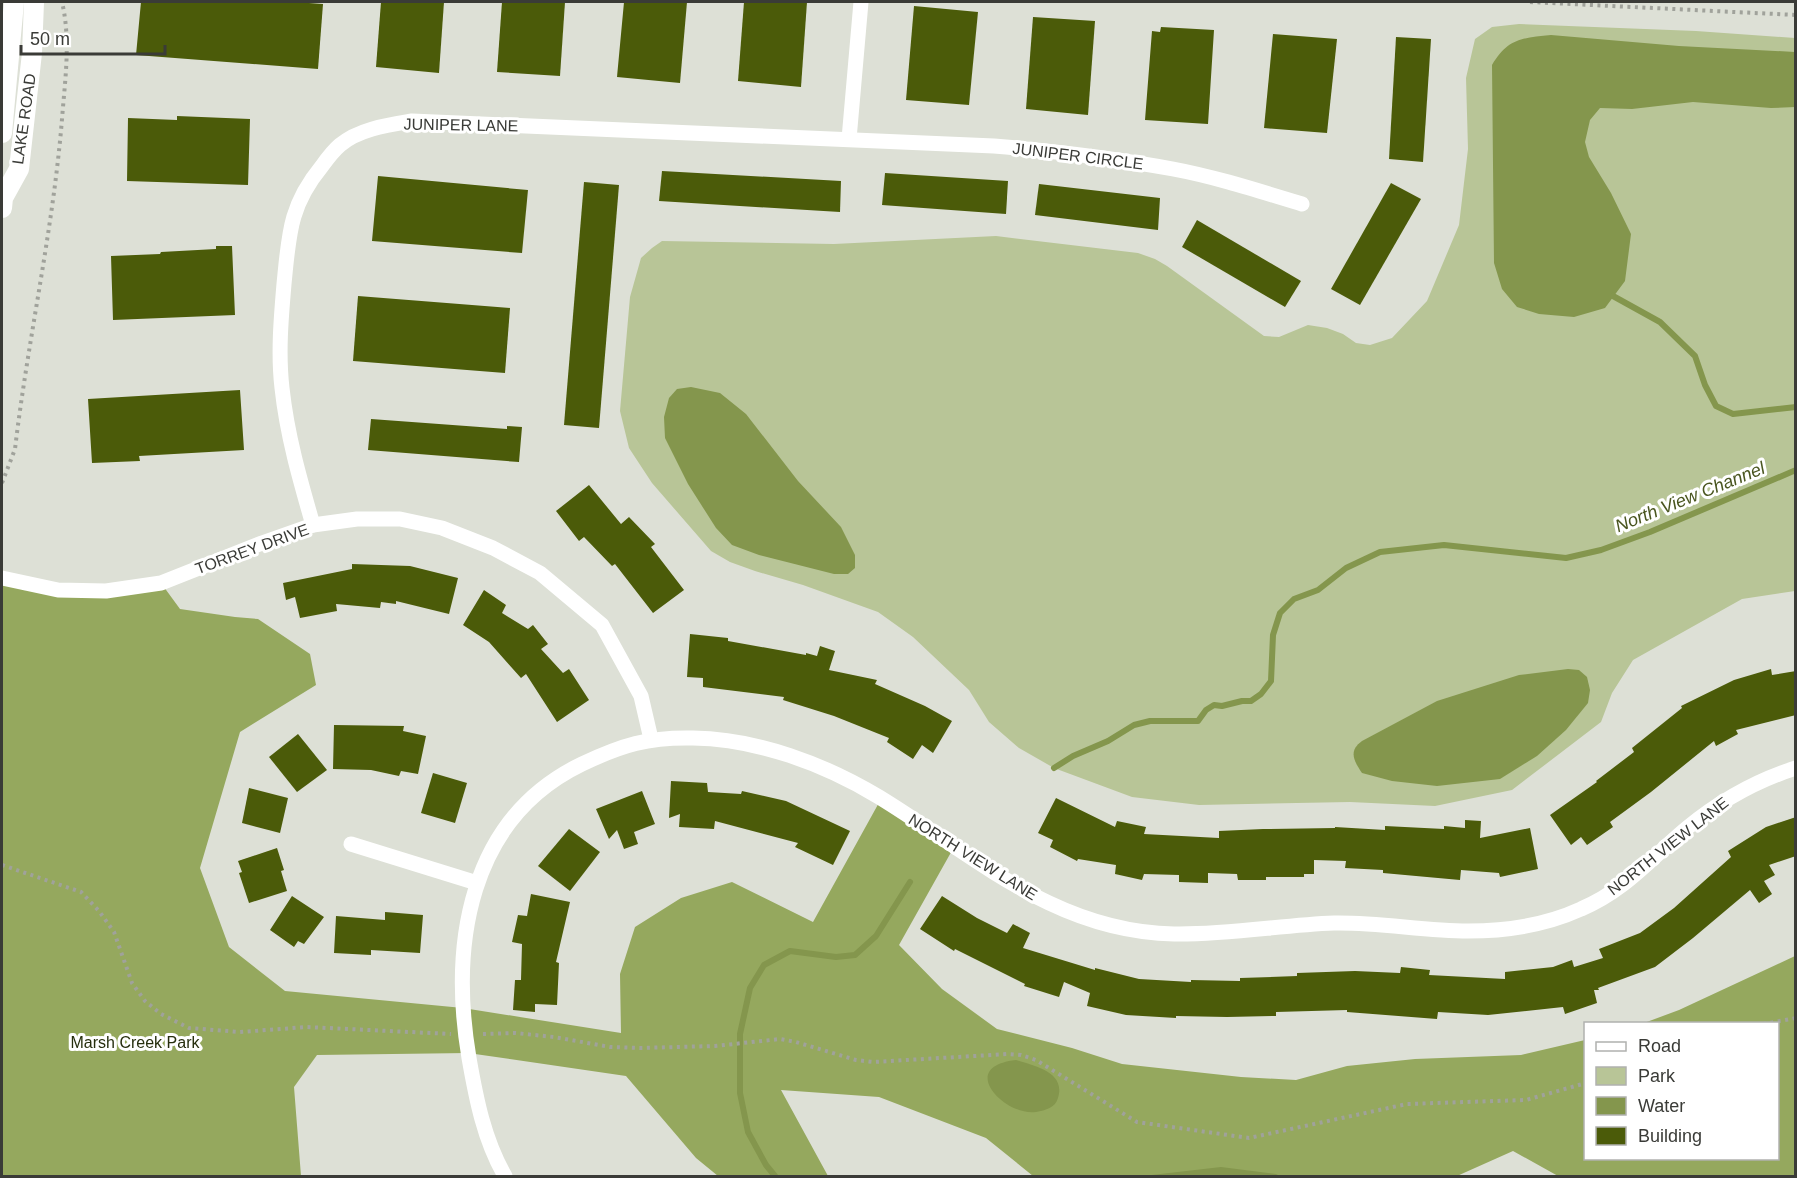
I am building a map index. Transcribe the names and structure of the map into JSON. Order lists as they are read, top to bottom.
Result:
{
  "streets": {
    "street": [
      "LAKE ROAD",
      "JUNIPER LANE",
      "JUNIPER CIRCLE",
      "TORREY DRIVE",
      "NORTH VIEW LANE"
    ]
  },
  "crossings": [
    ["JUNIPER LANE", "JUNIPER CIRCLE"],
    ["JUNIPER LANE", "TORREY DRIVE"],
    ["TORREY DRIVE", "NORTH VIEW LANE"]
  ],
  "water": ["North View Channel"],
  "parks": ["Marsh Creek Park"],
  "legend": [
    "Road",
    "Park",
    "Water",
    "Building"
  ],
  "scale_bar": "50 m"
}
